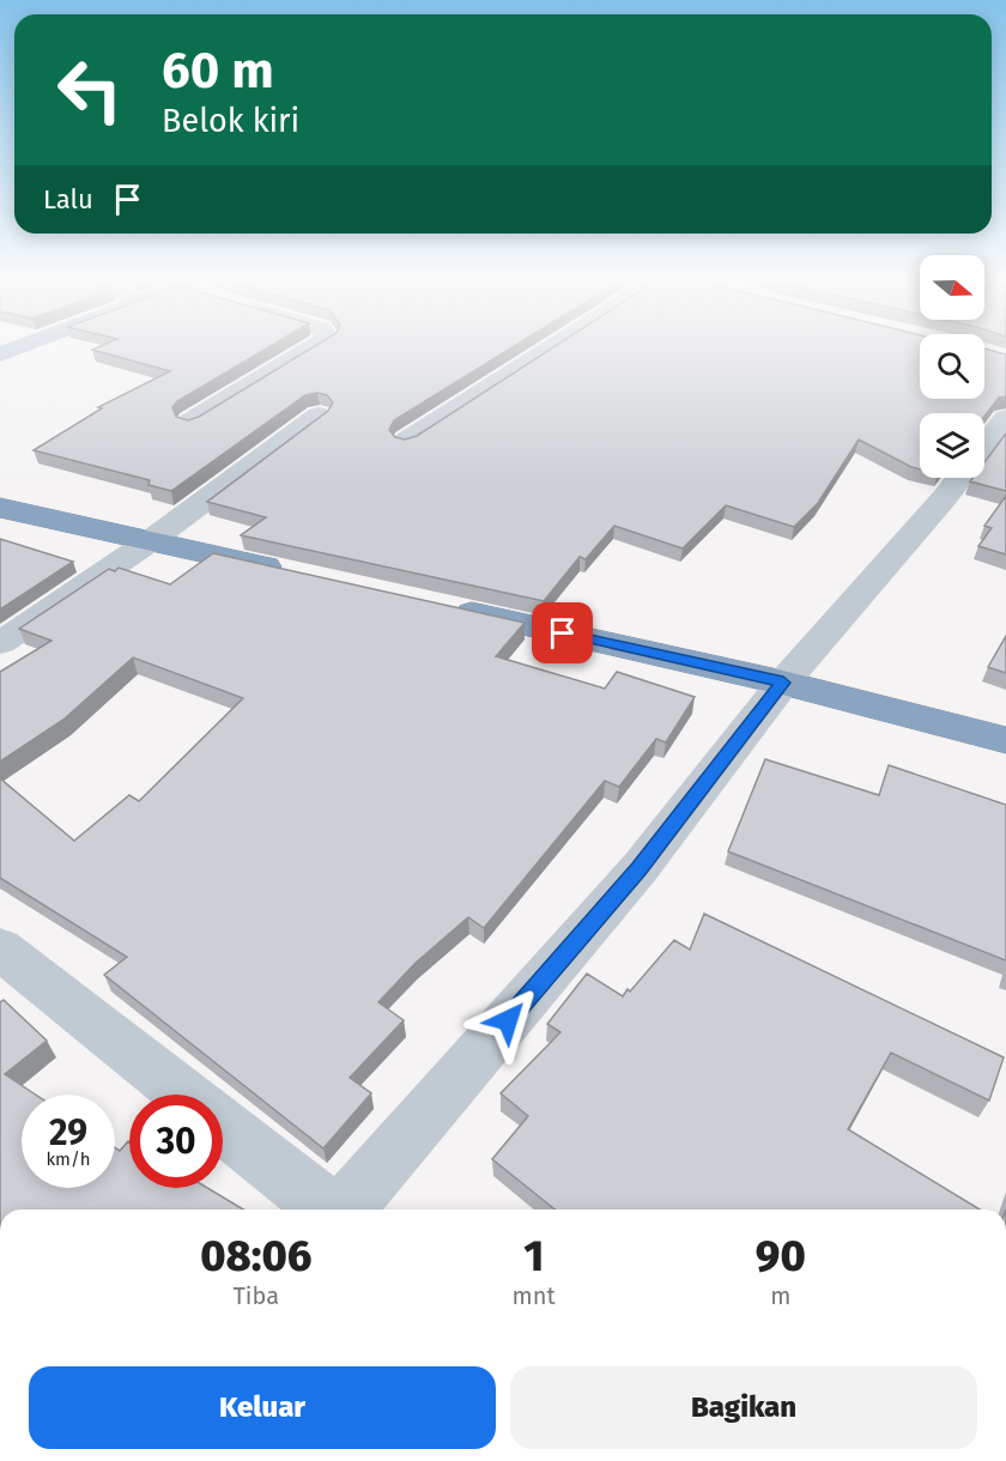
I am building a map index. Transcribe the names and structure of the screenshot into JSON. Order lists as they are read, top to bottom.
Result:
{
  "north": "right",
  "page": {
    "turn": ["60 m", "Belok kiri"],
    "then": "Lalu",
    "speed": "29 km/h",
    "limit": "30",
    "eta": [
      "08:06",
      "Tiba",
      "1",
      "mnt",
      "90",
      "m"
    ],
    "buttons": ["Keluar", "Bagikan"]
  }
}
